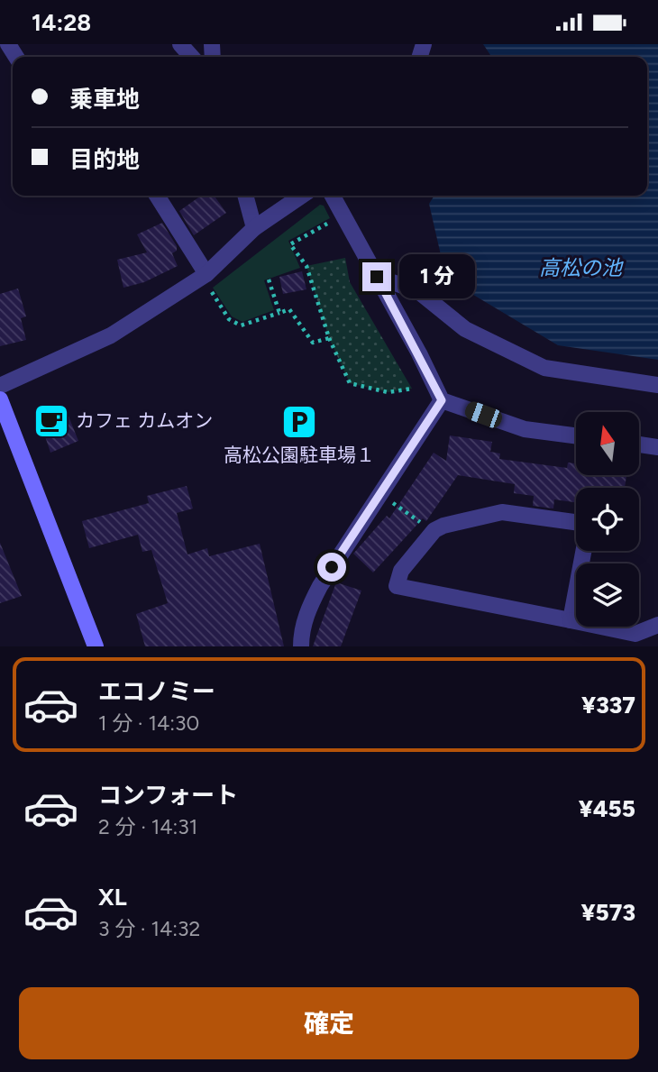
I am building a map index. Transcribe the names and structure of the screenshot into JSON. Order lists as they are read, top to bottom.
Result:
{
  "water": ["高松の池"],
  "places": {
    "cafe": ["カフェ カムオン"],
    "parking": ["高松公園駐車場１"]
  },
  "north": "top",
  "page": {
    "status": "14:28",
    "banner": ["乗車地", "目的地"],
    "bubble": "1 分",
    "list": [
      {
        "name": "エコノミー",
        "note": "1 分 · 14:30",
        "value": "¥337"
      },
      {
        "name": "コンフォート",
        "note": "2 分 · 14:31",
        "value": "¥455"
      },
      {
        "name": "XL",
        "note": "3 分 · 14:32",
        "value": "¥573"
      }
    ],
    "buttons": "確定"
  }
}
